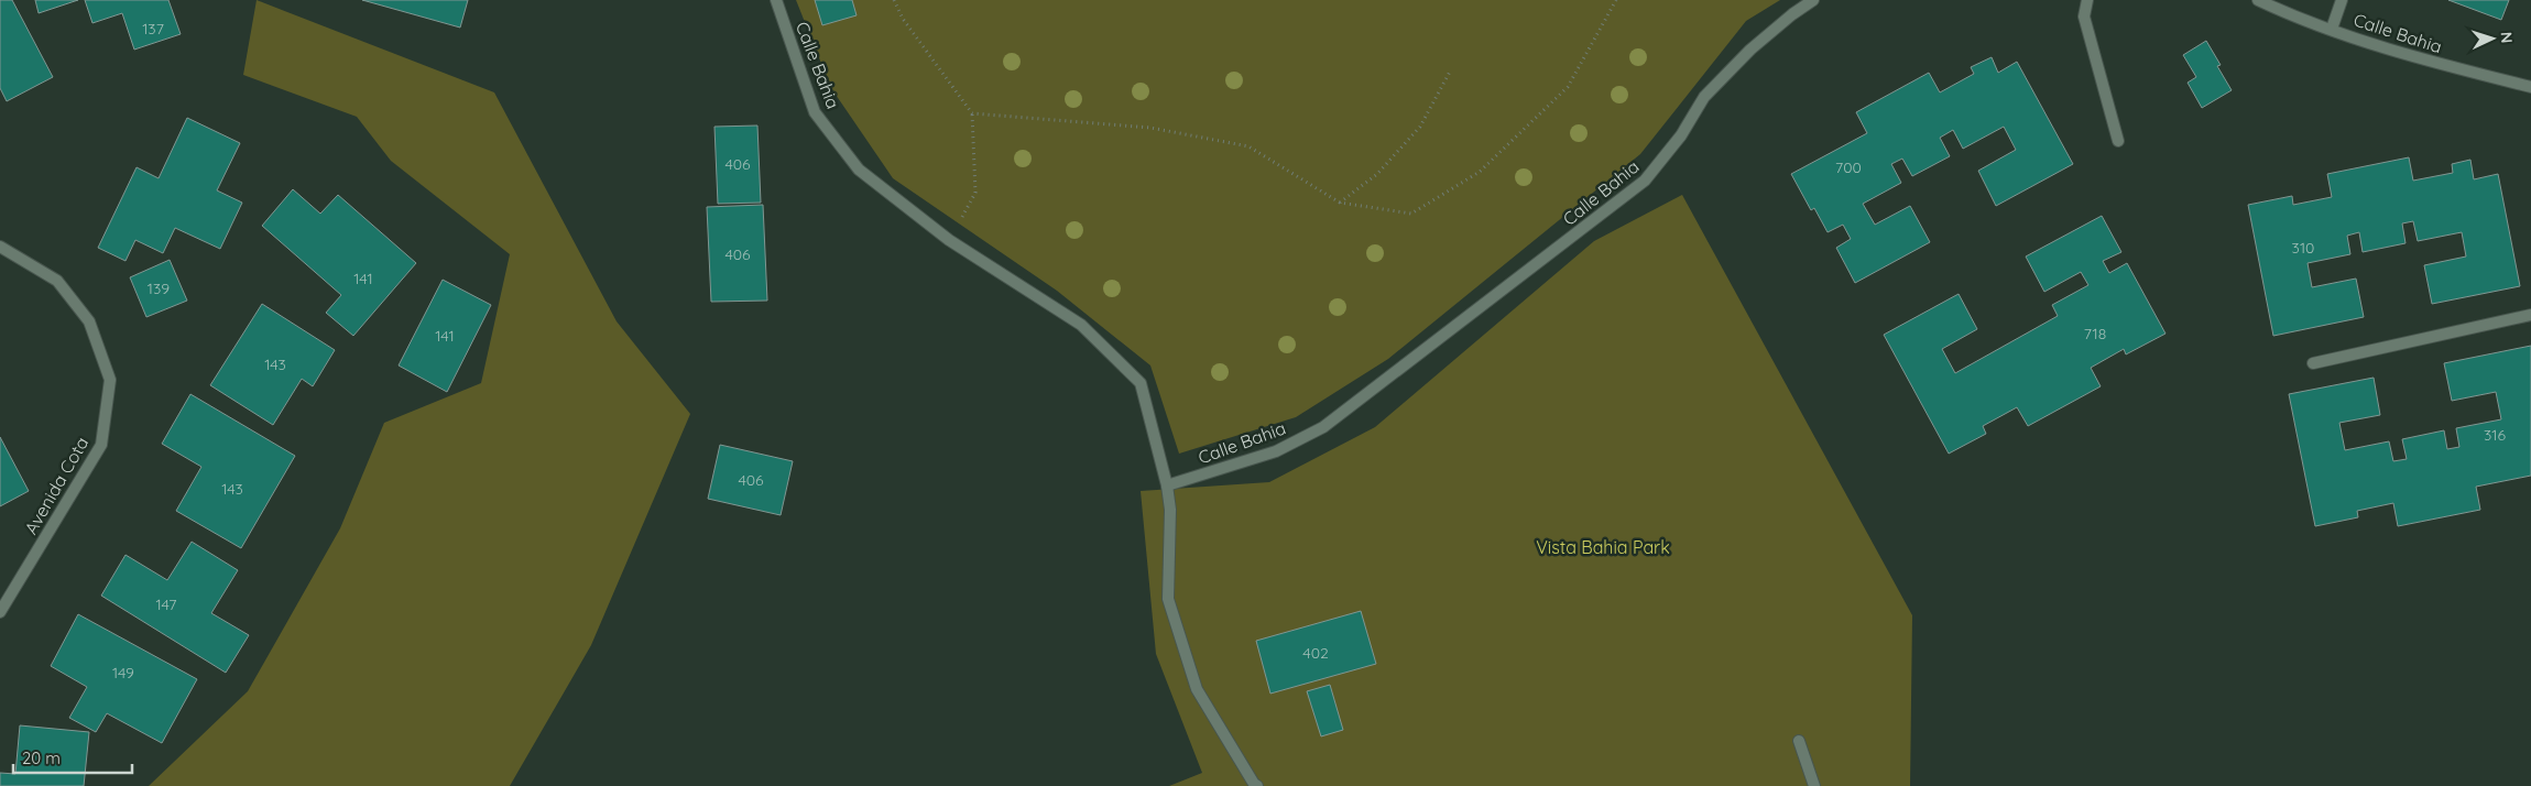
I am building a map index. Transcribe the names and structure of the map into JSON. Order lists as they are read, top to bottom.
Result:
{
  "streets": {
    "street": ["Calle Bahia", "Avenida Cota"]
  },
  "parks": ["Vista Bahia Park"],
  "house_numbers": [
    "137",
    "406",
    "700",
    "310",
    "406",
    "141",
    "139",
    "718",
    "141",
    "143",
    "316",
    "406",
    "143",
    "147",
    "402",
    "149"
  ],
  "scale_bar": "20 m",
  "north": "right"
}
